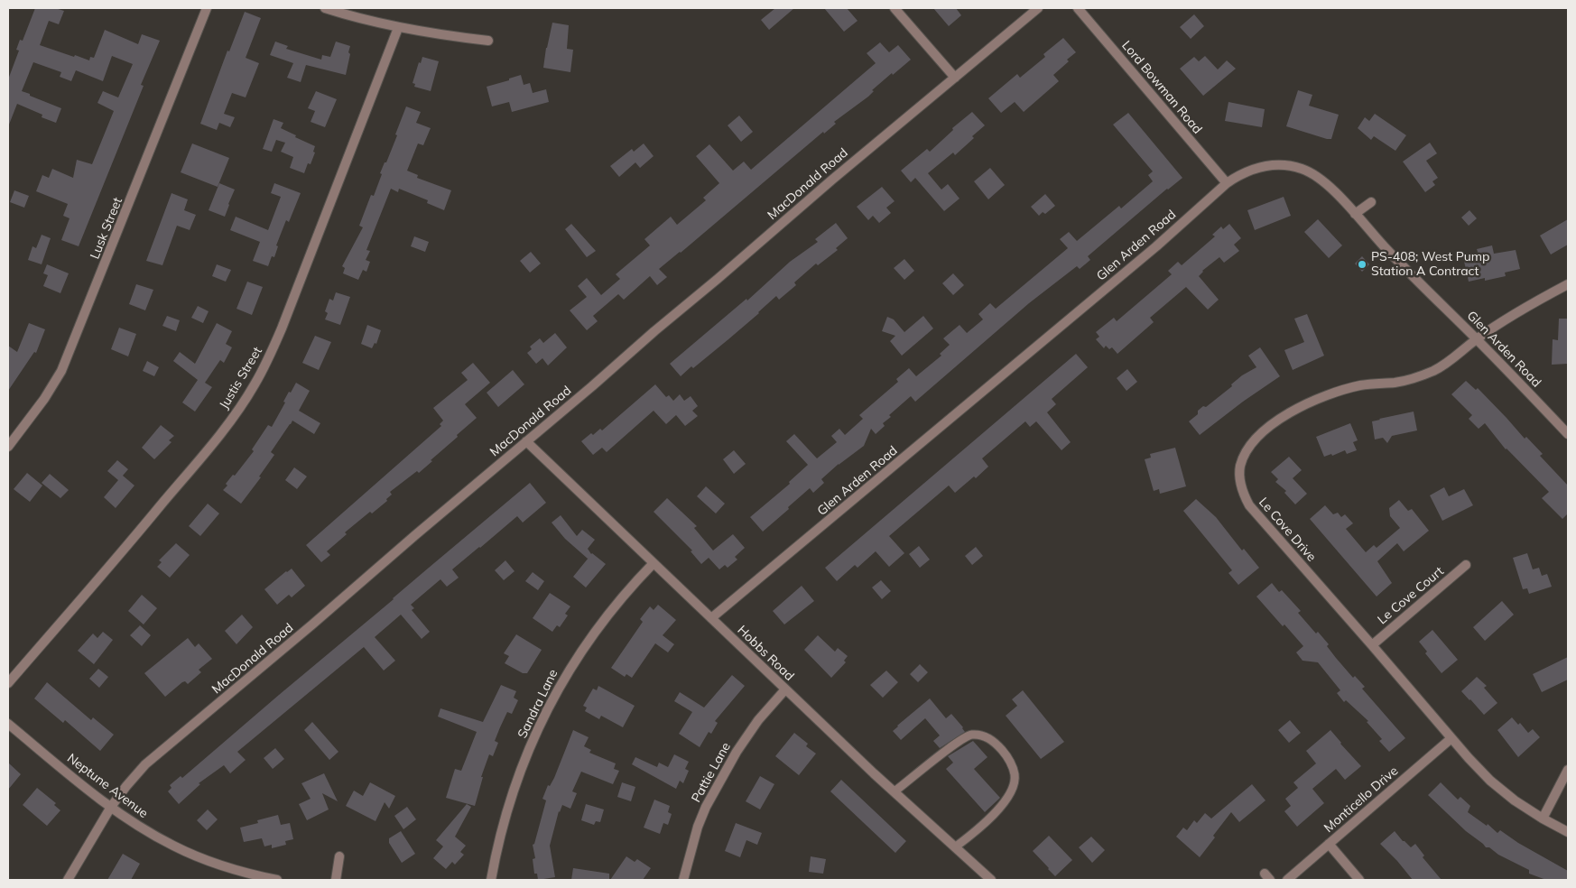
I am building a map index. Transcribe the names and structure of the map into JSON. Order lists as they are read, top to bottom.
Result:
{
  "streets": {
    "street": [
      "Lord Bowman Road",
      "MacDonald Road",
      "Lusk Street",
      "Glen Arden Road",
      "Justis Street",
      "Le Cove Drive",
      "Le Cove Court",
      "Hobbs Road",
      "Sandra Lane",
      "Pattie Lane",
      "Neptune Avenue",
      "Monticello Drive"
    ]
  },
  "crossings": [
    ["Lord Bowman Road", "Glen Arden Road"],
    ["MacDonald Road", "Hobbs Road"],
    ["MacDonald Road", "Neptune Avenue"],
    ["Glen Arden Road", "Le Cove Drive"],
    ["Glen Arden Road", "Hobbs Road"],
    ["Le Cove Drive", "Le Cove Court"],
    ["Le Cove Drive", "Monticello Drive"],
    ["Hobbs Road", "Sandra Lane"],
    ["Hobbs Road", "Pattie Lane"]
  ],
  "places": ["PS-408; West Pump Station A Contract"]
}
